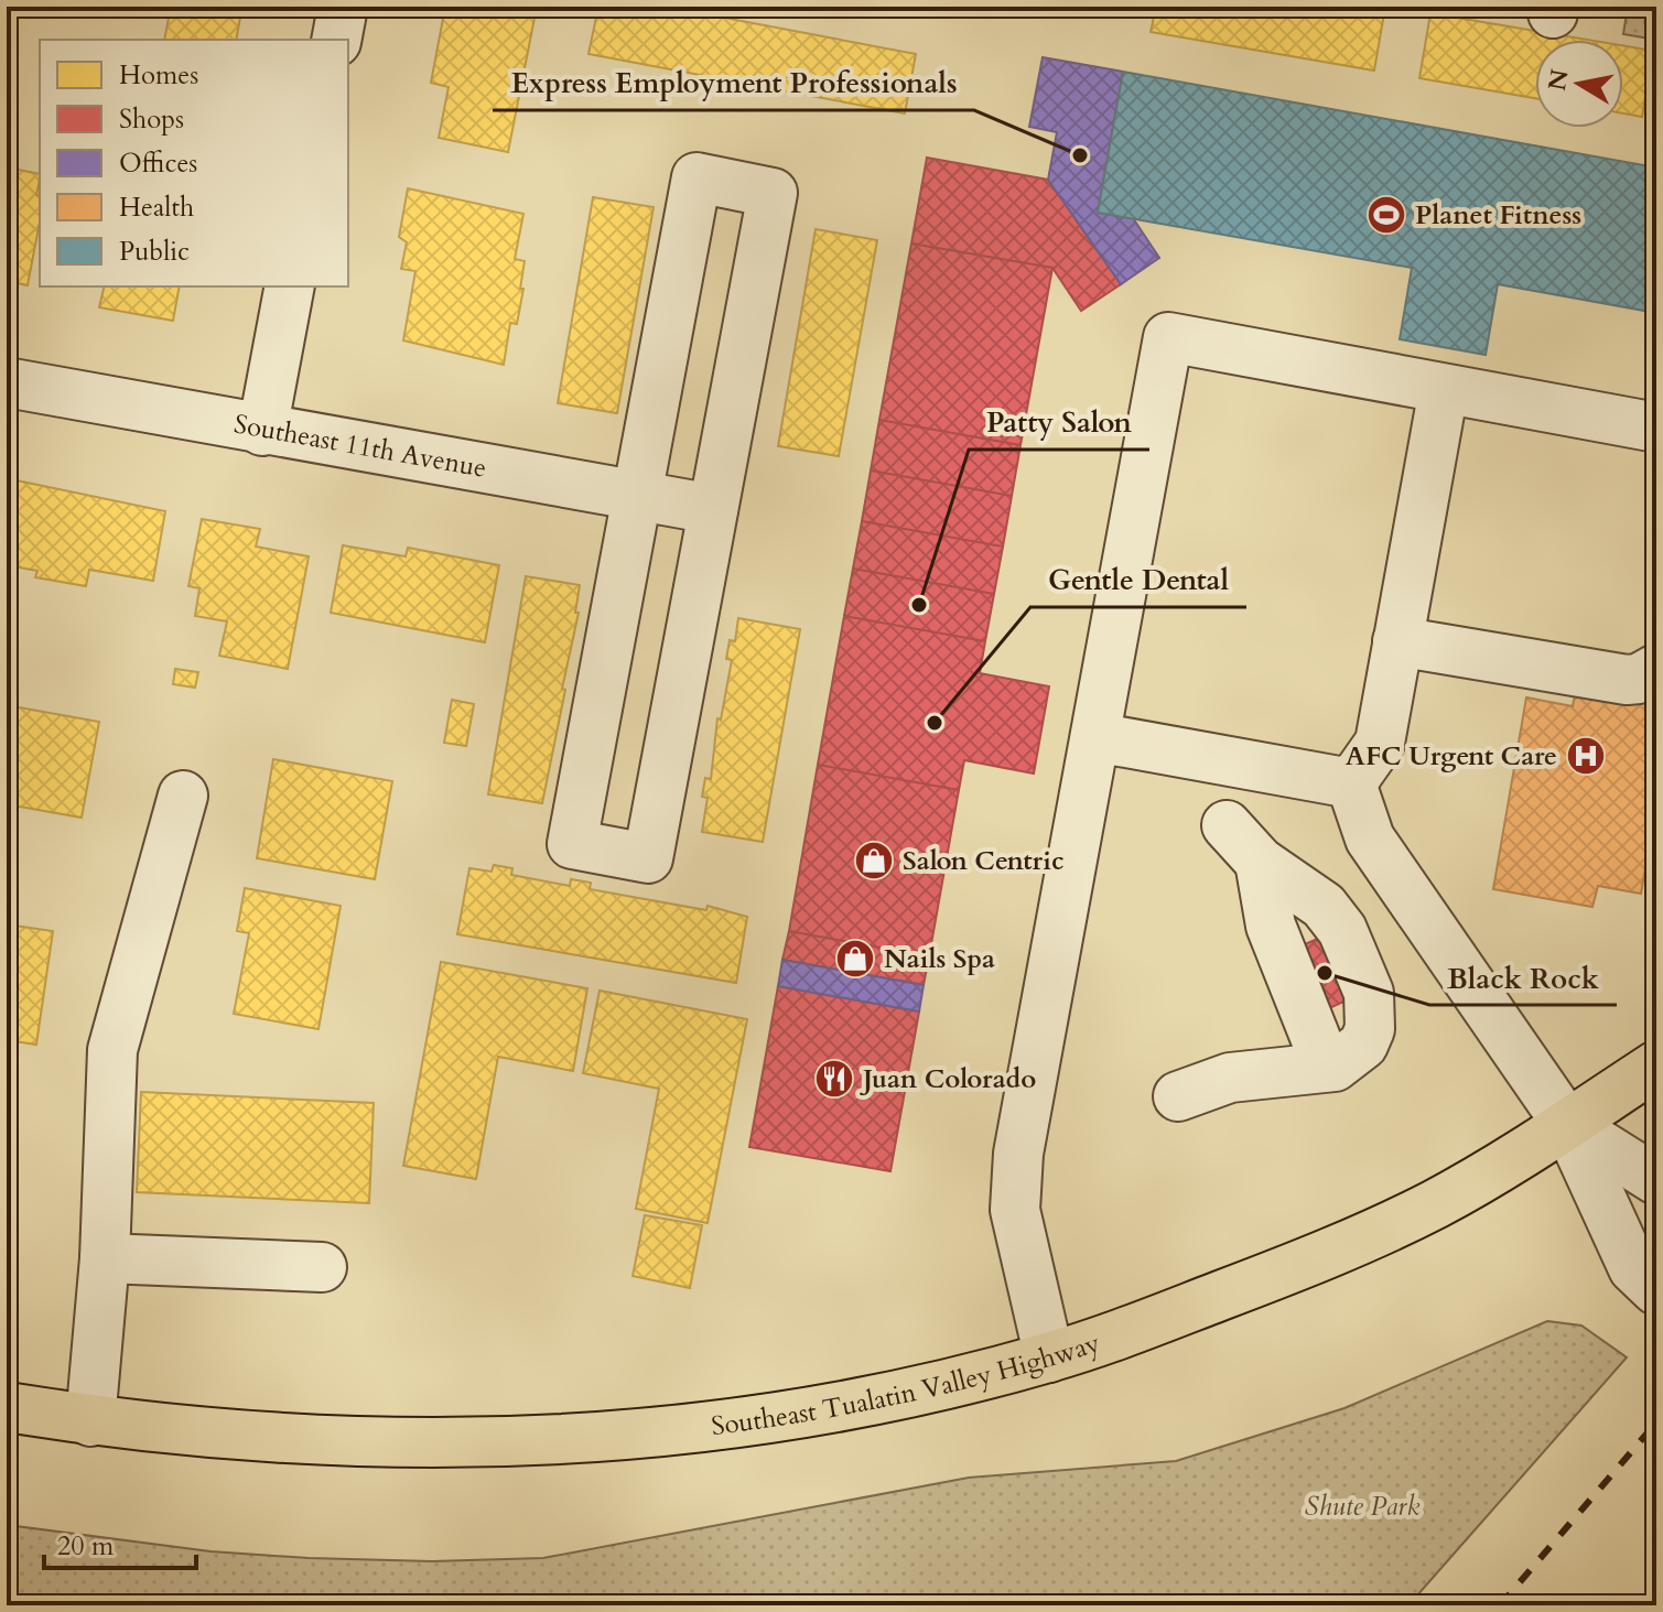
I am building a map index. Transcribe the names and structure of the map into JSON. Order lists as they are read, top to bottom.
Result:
{
  "streets": {
    "main road": ["Southeast Tualatin Valley Highway"],
    "street": ["Southeast 11th Avenue"]
  },
  "parks": ["Shute Park"],
  "places": {
    "other": [
      "Express Employment Professionals",
      "Patty Salon",
      "Gentle Dental",
      "Black Rock"
    ],
    "sports": ["Planet Fitness"],
    "hospital": ["AFC Urgent Care"],
    "shop": ["Salon Centric", "Nails Spa"],
    "restaurant": ["Juan Colorado"]
  },
  "legend": [
    "Homes",
    "Shops",
    "Offices",
    "Health",
    "Public"
  ],
  "scale_bar": "20 m",
  "north": "left"
}
